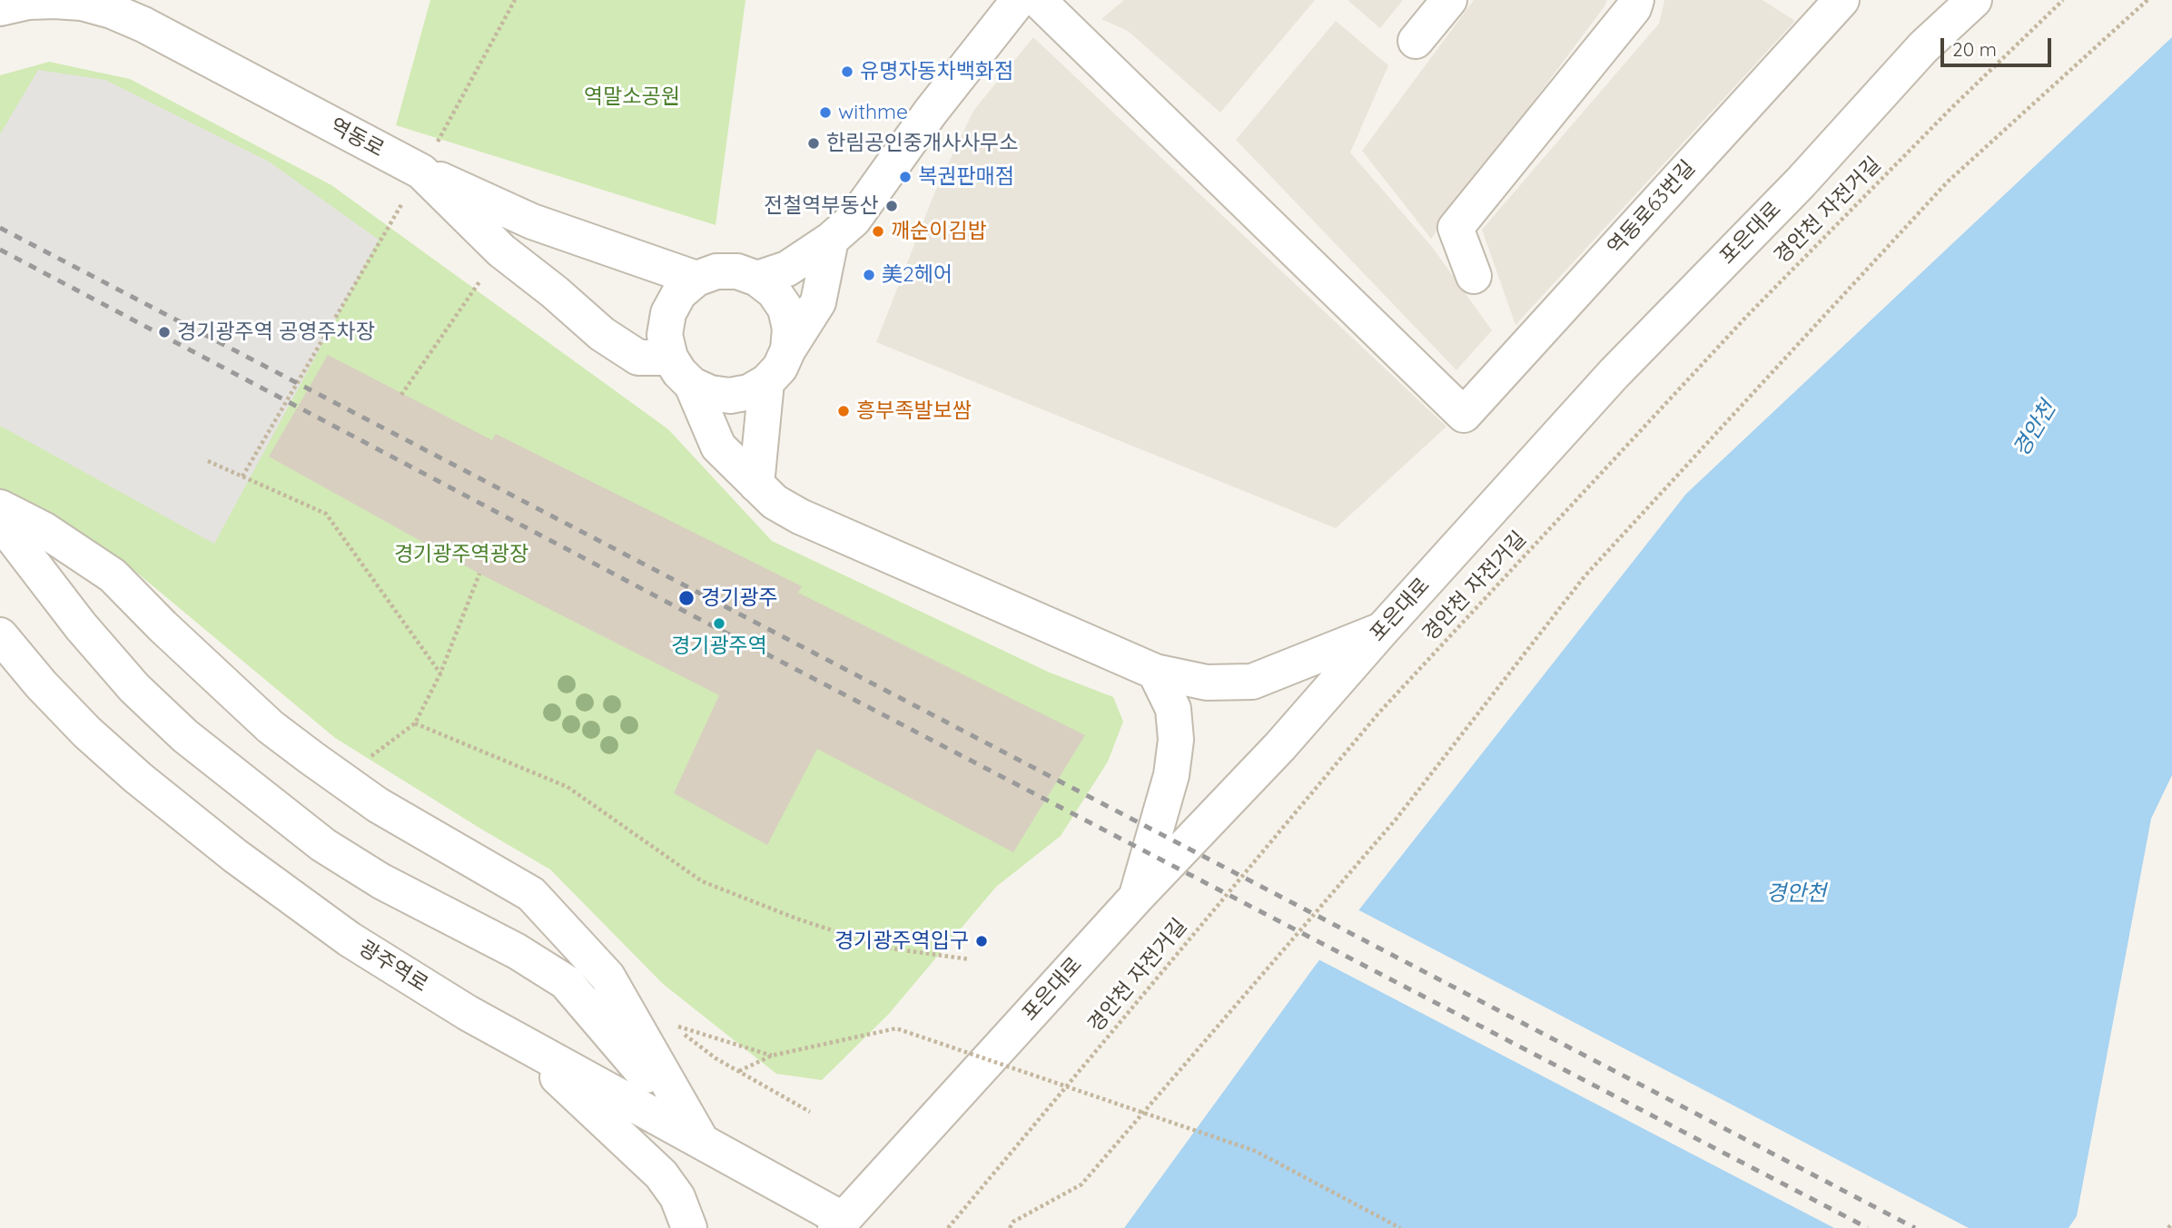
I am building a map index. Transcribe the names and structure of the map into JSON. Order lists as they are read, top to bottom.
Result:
{
  "streets": {
    "street": [
      "역동로",
      "역동로63번길",
      "포은대로",
      "광주역로"
    ],
    "path": ["경안천 자전거길"]
  },
  "crossings": [
    ["포은대로", "광주역로"]
  ],
  "water": ["경안천"],
  "parks": ["역말소공원", "경기광주역광장"],
  "places": [
    "유명자동차백화점",
    "withme",
    "한림공인중개사사무소",
    "복권판매점",
    "전철역부동산",
    "깨순이김밥",
    "美2헤어",
    "경기광주역 공영주차장",
    "흥부족발보쌈",
    "경기광주",
    "경기광주역",
    "경기광주역입구"
  ],
  "scale_bar": "20 m"
}
